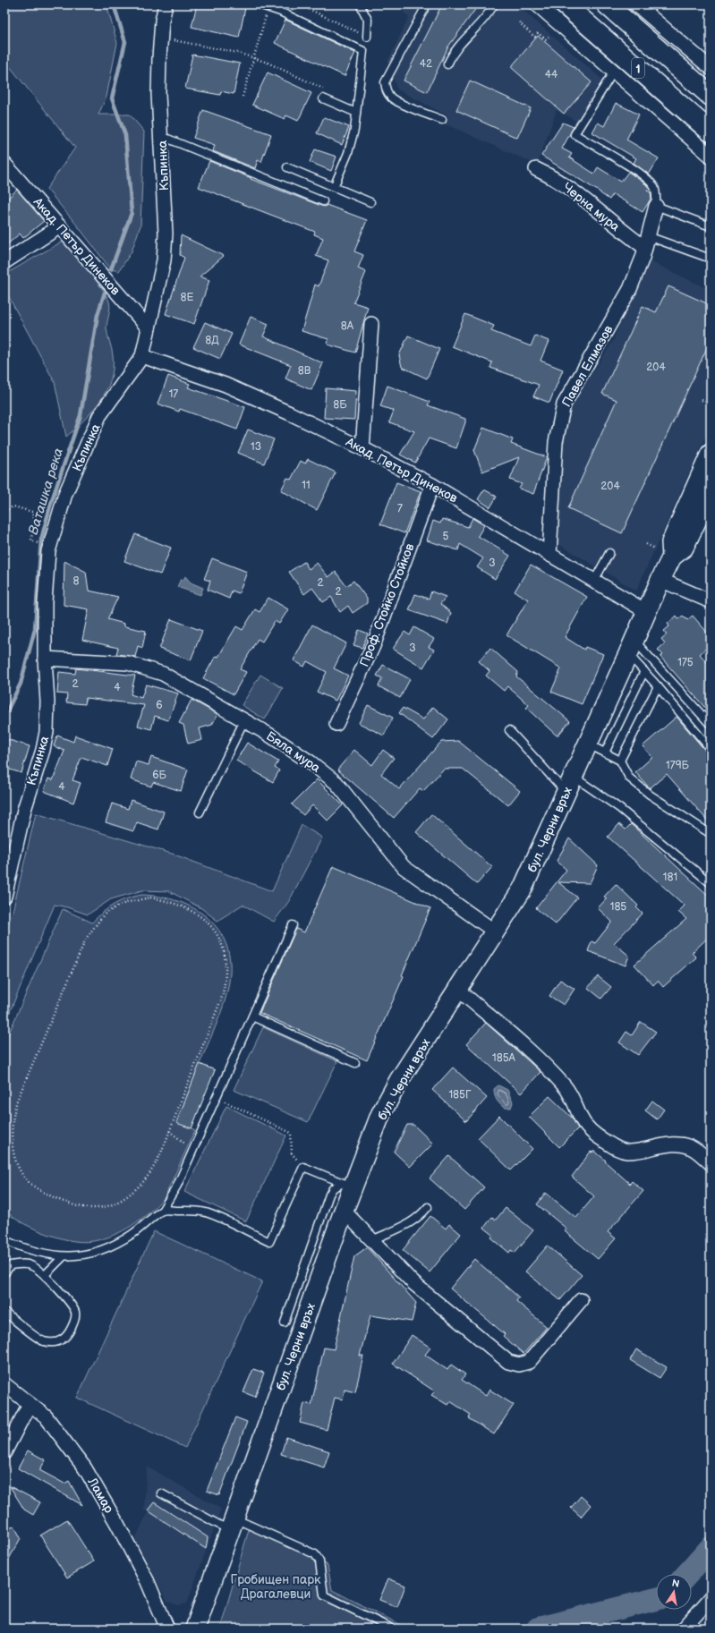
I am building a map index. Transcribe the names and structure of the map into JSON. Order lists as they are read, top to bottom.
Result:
{
  "streets": {
    "highway": ["1"],
    "main road": ["бул. Черни връх"],
    "street": [
      "Къпинка",
      "Черна мура",
      "Акад. Петър Динеков",
      "Павел Елмазов",
      "Проф. Стойко Стойков",
      "Бяла мура",
      "Ламар"
    ]
  },
  "crossings": [
    ["Къпинка", "Акад. Петър Динеков"],
    ["Къпинка", "Бяла мура"],
    ["Черна мура", "Павел Елмазов"],
    ["Акад. Петър Динеков", "Павел Елмазов"],
    ["Акад. Петър Динеков", "Проф. Стойко Стойков"],
    ["Акад. Петър Динеков", "бул. Черни връх"],
    ["Бяла мура", "бул. Черни връх"]
  ],
  "water": ["Ваташка река"],
  "parks": ["Гробищен парк Драгалевци"],
  "house_numbers": [
    "42",
    "44",
    "8Е",
    "8А",
    "8Д",
    "204",
    "8В",
    "17",
    "8Б",
    "13",
    "11",
    "204",
    "7",
    "5",
    "3",
    "8",
    "2",
    "2",
    "3",
    "175",
    "2",
    "4",
    "6",
    "179Б",
    "6Б",
    "4",
    "181",
    "185",
    "185А",
    "185Г"
  ],
  "north": "top"
}
